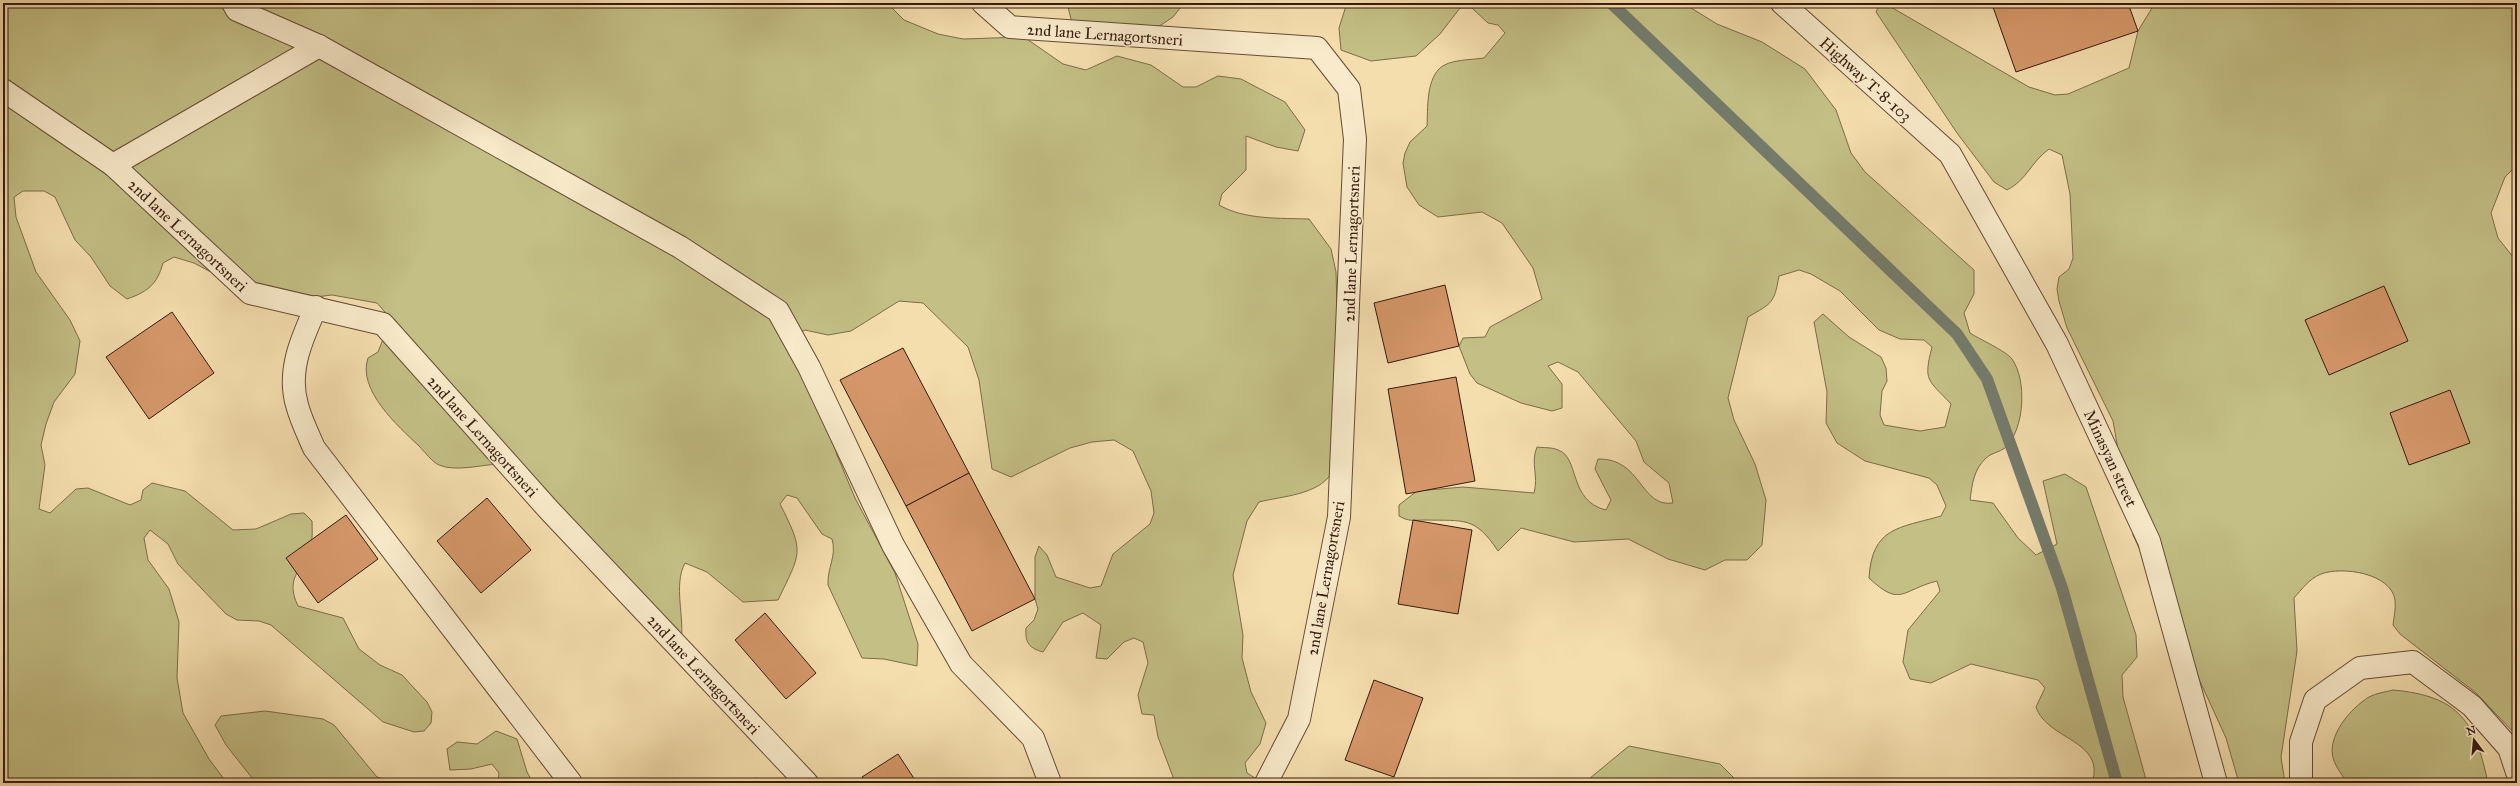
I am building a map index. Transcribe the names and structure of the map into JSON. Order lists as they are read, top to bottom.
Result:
{
  "streets": {
    "street": ["2nd lane Lernagortsneri", "Highway T-8-103", "Minasyan street"]
  },
  "crossings": [
    ["Highway T-8-103", "Minasyan street"]
  ],
  "north": "top"
}
